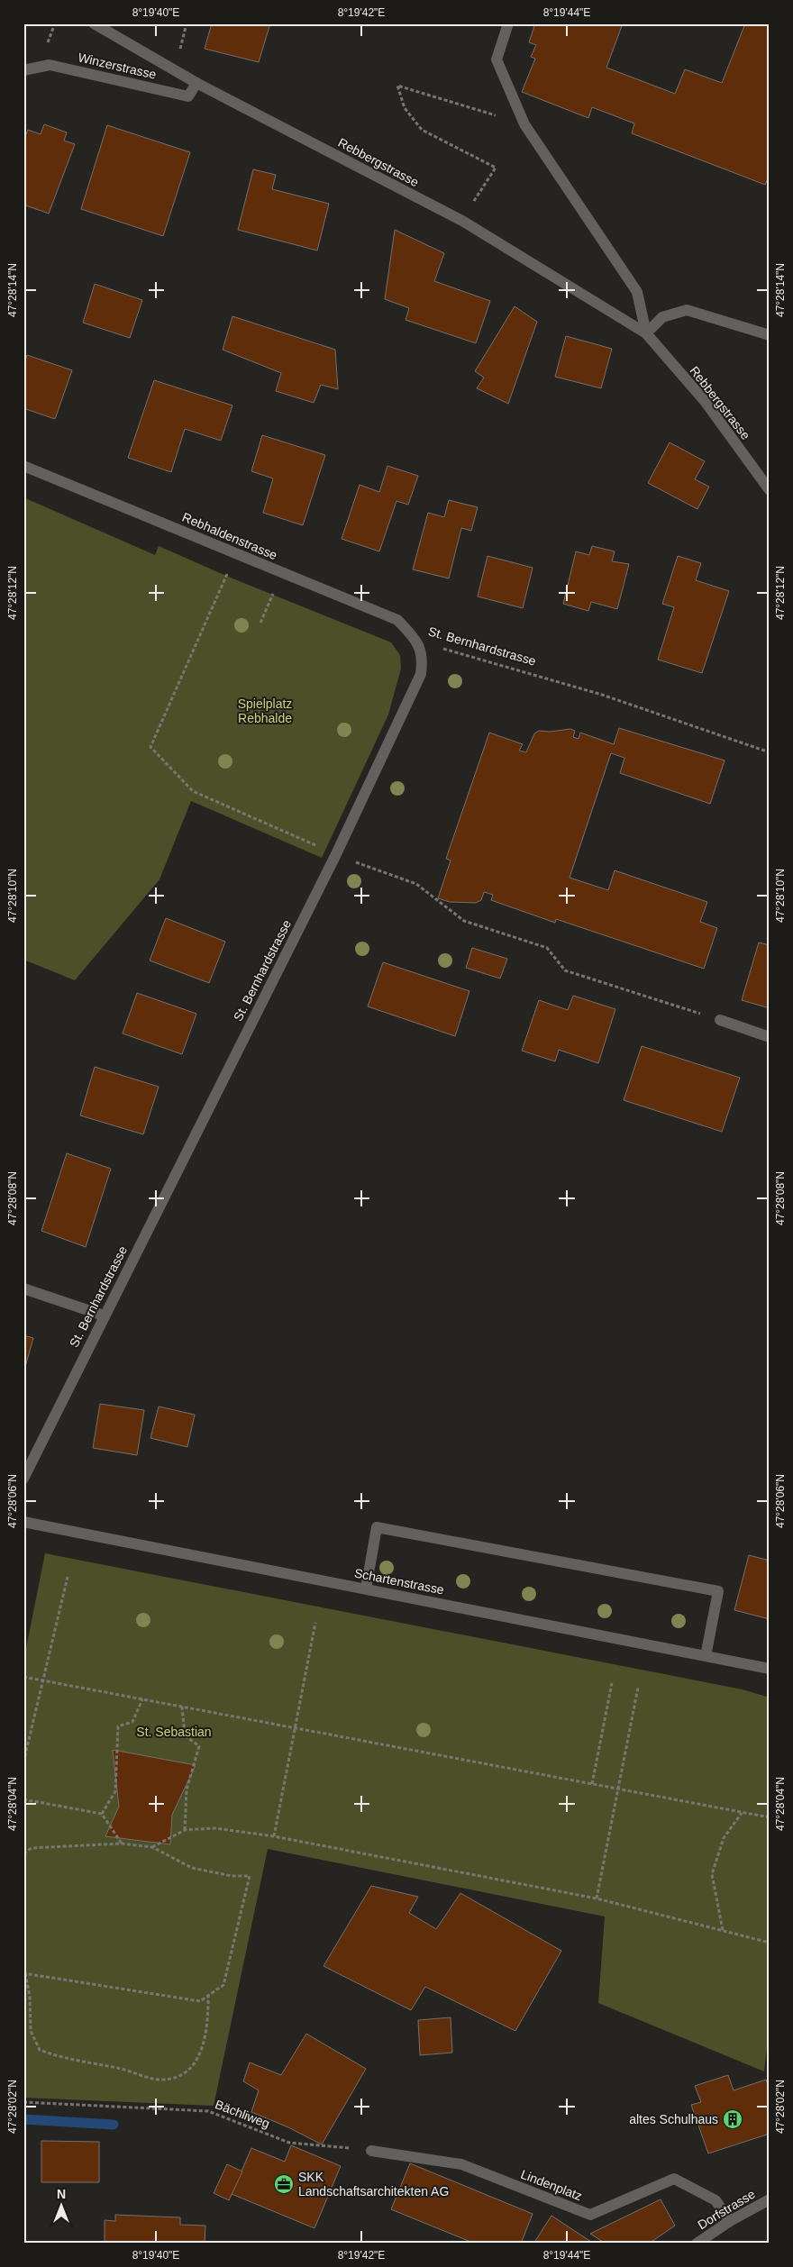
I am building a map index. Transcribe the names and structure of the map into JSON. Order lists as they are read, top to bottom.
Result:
{
  "streets": {
    "street": [
      "Winzerstrasse",
      "Rebbergstrasse",
      "Rebhaldenstrasse",
      "St. Bernhardstrasse",
      "Schartenstrasse",
      "Lindenplatz",
      "Dorfstrasse"
    ],
    "path": ["Bächliweg"]
  },
  "crossings": [
    ["Winzerstrasse", "Rebbergstrasse"],
    ["Rebhaldenstrasse", "St. Bernhardstrasse"],
    ["Bächliweg", "Lindenplatz"],
    ["Lindenplatz", "Dorfstrasse"]
  ],
  "parks": ["Spielplatz Rebhalde", "St. Sebastian"],
  "places": {
    "building": ["altes Schulhaus"],
    "office": ["SKK Landschaftsarchitekten AG"]
  },
  "north": "top",
  "coordinates": [
    "8°19'40\"E",
    "8°19'42\"E",
    "8°19'44\"E",
    "47°28'14\"N",
    "47°28'12\"N",
    "47°28'10\"N",
    "47°28'08\"N",
    "47°28'06\"N",
    "47°28'04\"N",
    "47°28'02\"N"
  ]
}
